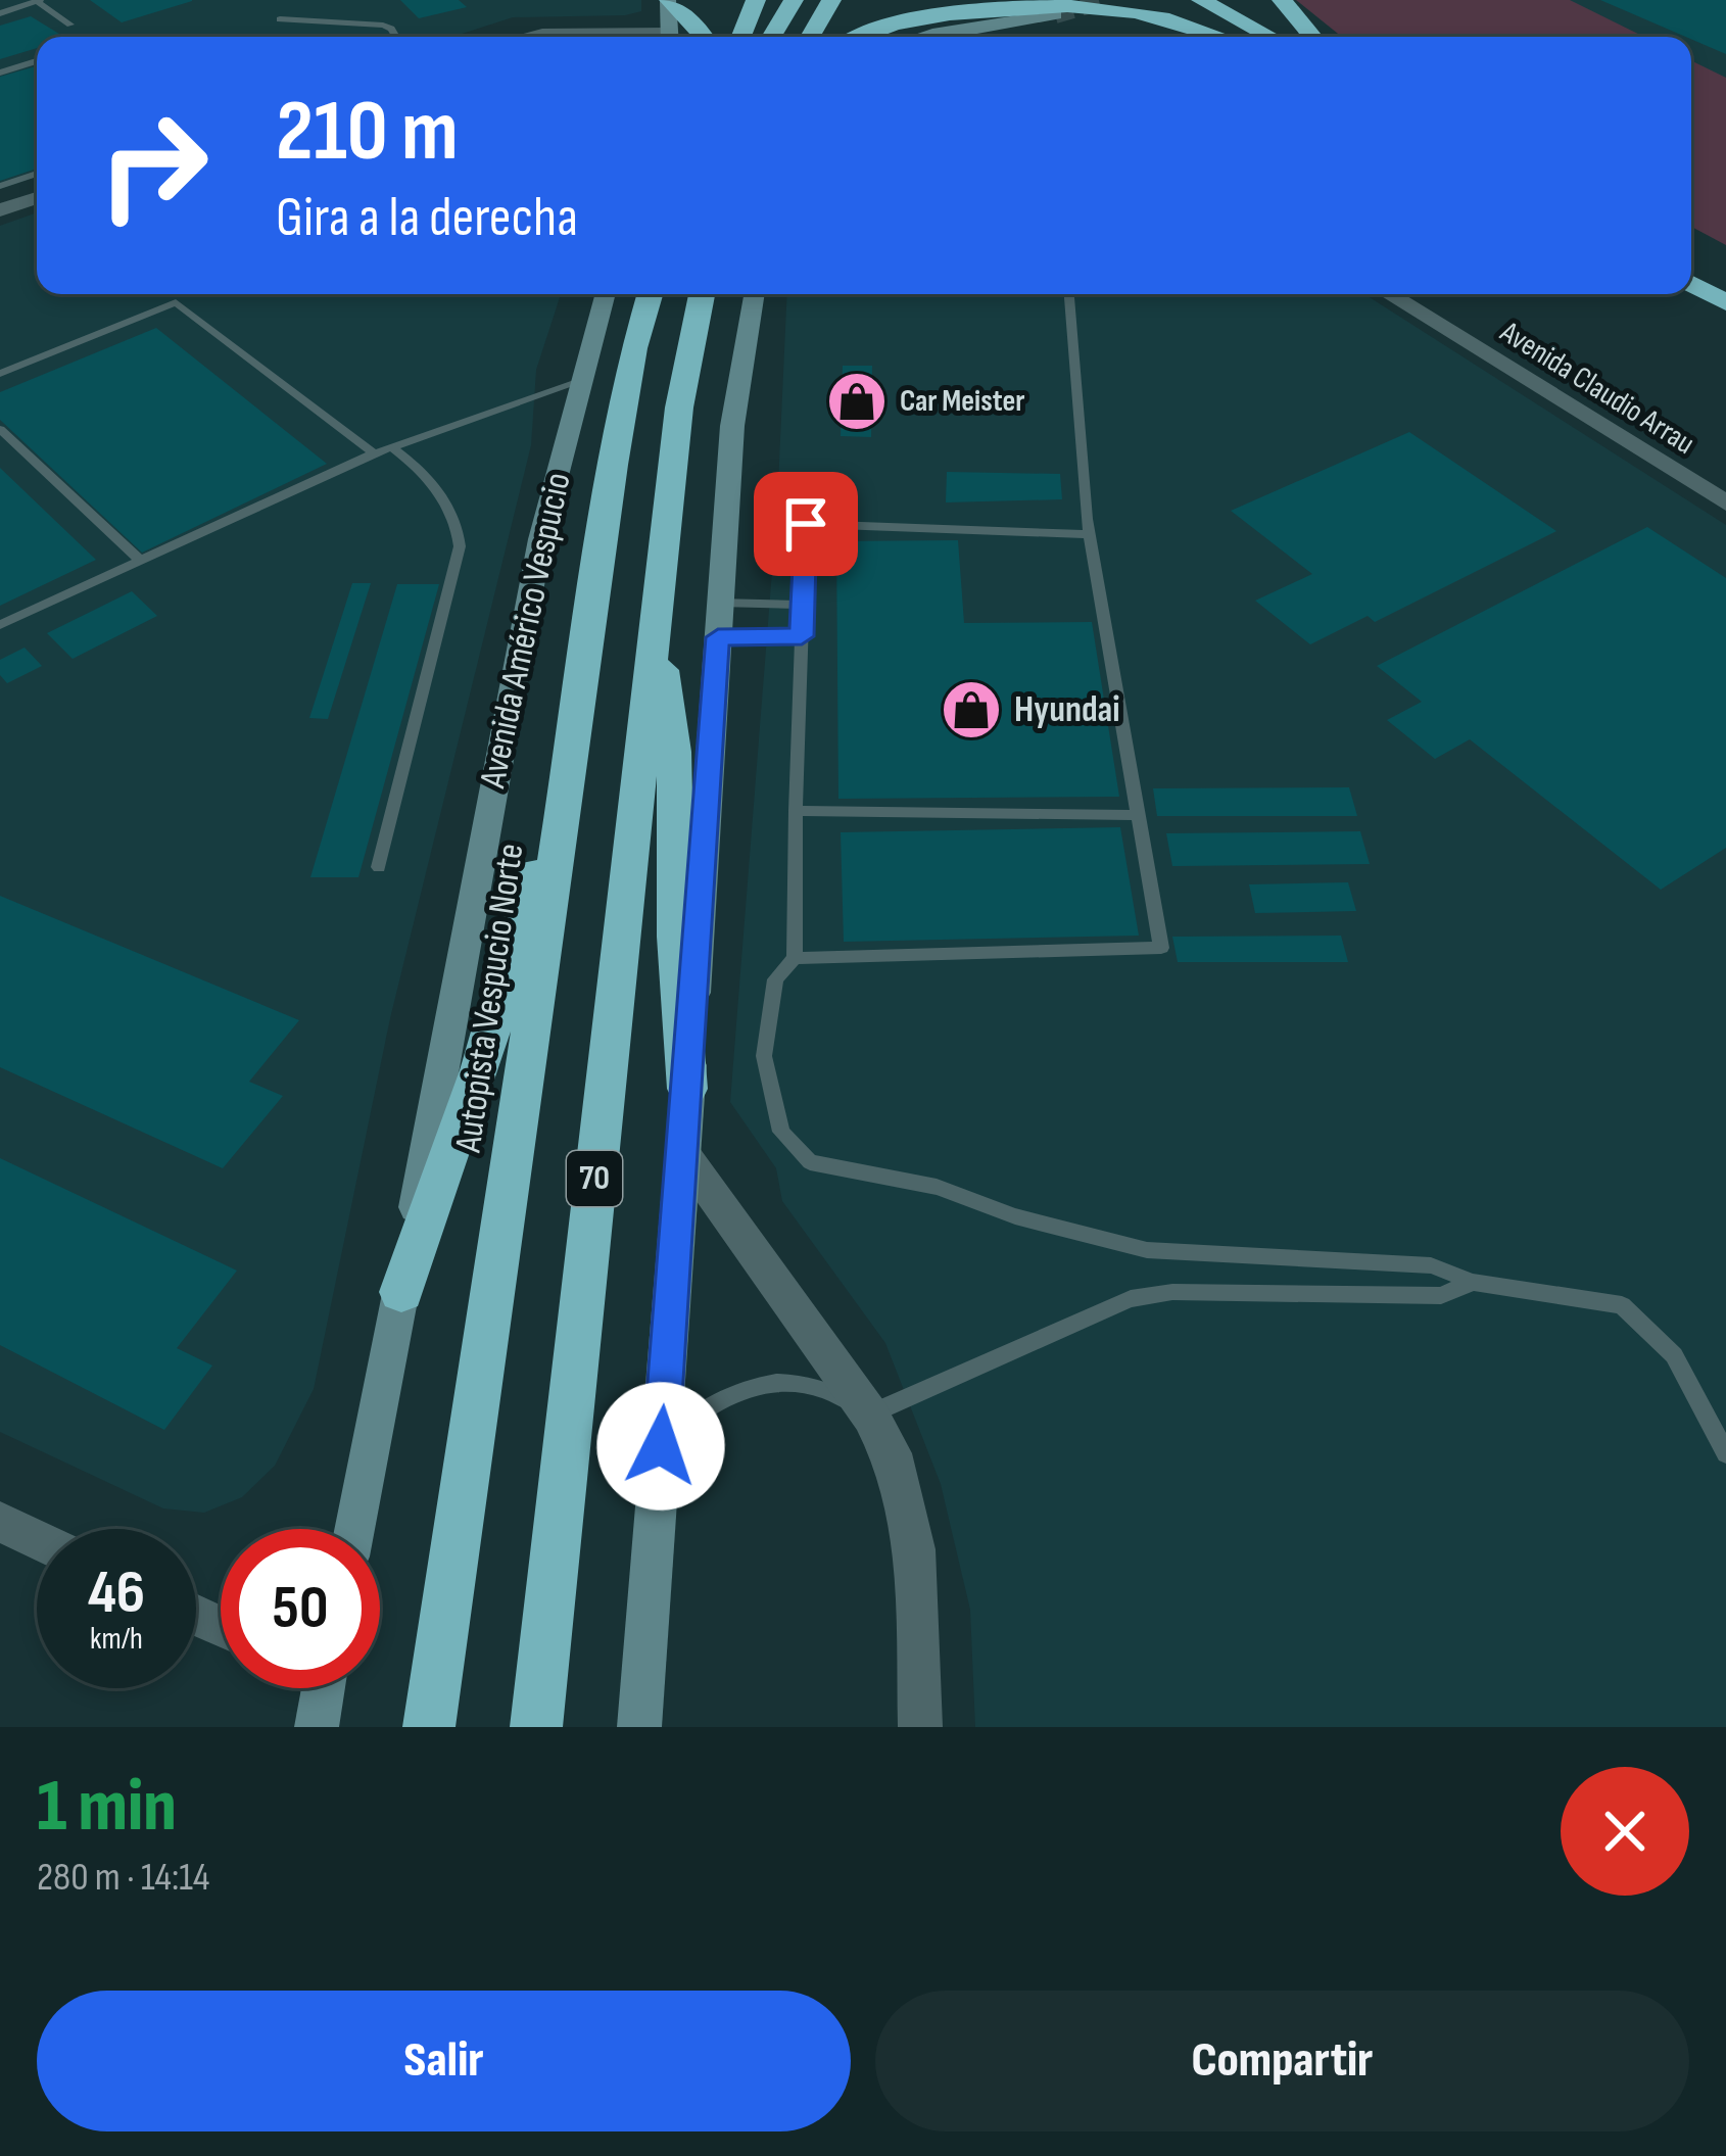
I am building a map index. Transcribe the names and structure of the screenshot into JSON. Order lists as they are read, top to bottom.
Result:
{
  "streets": {
    "highway": ["Autopista Vespucio Norte", "70"],
    "main road": ["Avenida Américo Vespucio"],
    "street": ["Avenida Claudio Arrau"]
  },
  "places": {
    "shop": ["Car Meister", "Hyundai"]
  },
  "page": {
    "turn": ["210 m", "Gira a la derecha"],
    "speed": "46 km/h",
    "limit": "50",
    "heading": ["1 min", "280 m · 14:14"],
    "buttons": ["Salir", "Compartir"]
  }
}
